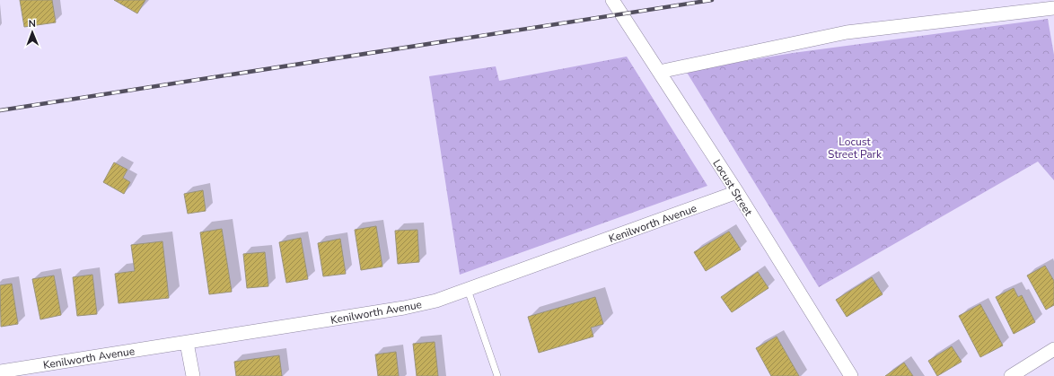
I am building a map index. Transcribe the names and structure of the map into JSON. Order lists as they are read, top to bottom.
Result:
{
  "streets": {
    "street": ["Locust Street", "Kenilworth Avenue"]
  },
  "crossings": [
    ["Locust Street", "Kenilworth Avenue"]
  ],
  "parks": ["Locust Street Park"],
  "north": "top"
}
